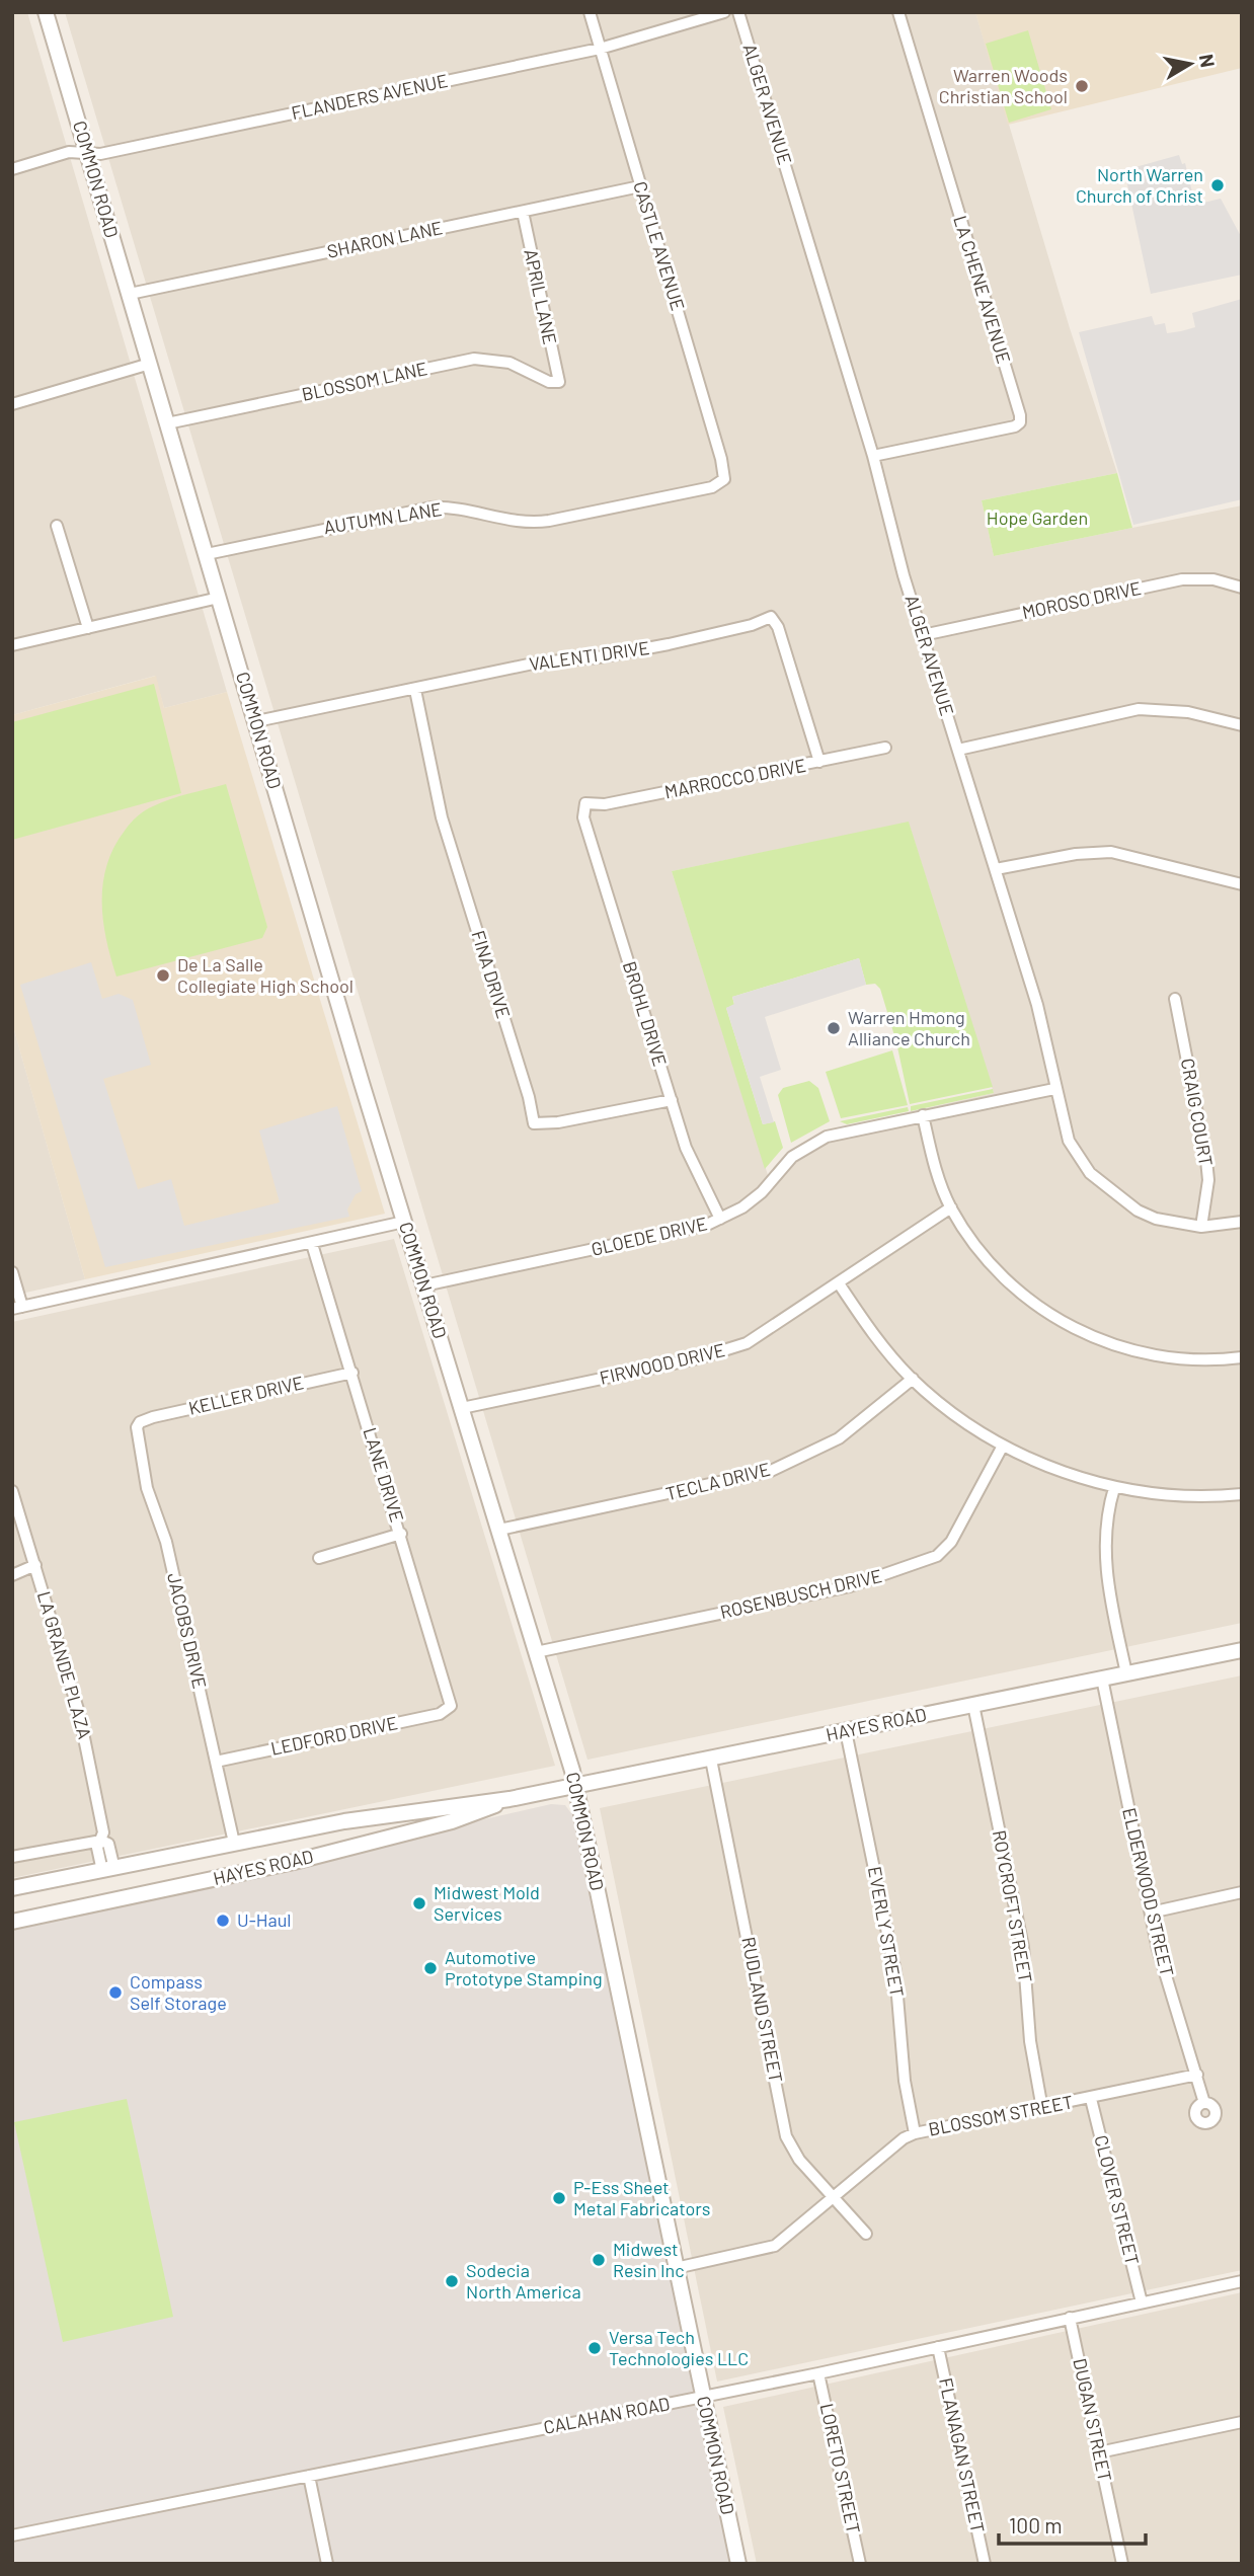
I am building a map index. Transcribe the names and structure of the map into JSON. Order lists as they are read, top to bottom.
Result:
{
  "streets": {
    "street": [
      "FLANDERS AVENUE",
      "ALGER AVENUE",
      "COMMON ROAD",
      "SHARON LANE",
      "CASTLE AVENUE",
      "LA CHENE AVENUE",
      "APRIL LANE",
      "BLOSSOM LANE",
      "AUTUMN LANE",
      "MOROSO DRIVE",
      "VALENTI DRIVE",
      "MARROCCO DRIVE",
      "FINA DRIVE",
      "BROHL DRIVE",
      "CRAIG COURT",
      "GLOEDE DRIVE",
      "FIRWOOD DRIVE",
      "KELLER DRIVE",
      "LANE DRIVE",
      "TECLA DRIVE",
      "ROSENBUSCH DRIVE",
      "JACOBS DRIVE",
      "LA GRANDE PLAZA",
      "HAYES ROAD",
      "LEDFORD DRIVE",
      "ELDERWOOD STREET",
      "ROYCROFT STREET",
      "EVERLY STREET",
      "RUDLAND STREET",
      "BLOSSOM STREET",
      "CLOVER STREET",
      "CALAHAN ROAD",
      "DUGAN STREET",
      "FLANAGAN STREET",
      "LORETO STREET"
    ]
  },
  "crossings": [
    ["FLANDERS AVENUE", "COMMON ROAD"],
    ["FLANDERS AVENUE", "CASTLE AVENUE"],
    ["ALGER AVENUE", "LA CHENE AVENUE"],
    ["ALGER AVENUE", "MOROSO DRIVE"],
    ["ALGER AVENUE", "CRAIG COURT"],
    ["ALGER AVENUE", "GLOEDE DRIVE"],
    ["COMMON ROAD", "SHARON LANE"],
    ["COMMON ROAD", "BLOSSOM LANE"],
    ["COMMON ROAD", "AUTUMN LANE"],
    ["COMMON ROAD", "VALENTI DRIVE"],
    ["COMMON ROAD", "GLOEDE DRIVE"],
    ["COMMON ROAD", "FIRWOOD DRIVE"],
    ["COMMON ROAD", "TECLA DRIVE"],
    ["COMMON ROAD", "ROSENBUSCH DRIVE"],
    ["COMMON ROAD", "HAYES ROAD"],
    ["COMMON ROAD", "BLOSSOM STREET"],
    ["COMMON ROAD", "CALAHAN ROAD"],
    ["SHARON LANE", "CASTLE AVENUE"],
    ["SHARON LANE", "APRIL LANE"],
    ["CASTLE AVENUE", "AUTUMN LANE"],
    ["APRIL LANE", "BLOSSOM LANE"],
    ["VALENTI DRIVE", "MARROCCO DRIVE"],
    ["VALENTI DRIVE", "FINA DRIVE"],
    ["MARROCCO DRIVE", "BROHL DRIVE"],
    ["FINA DRIVE", "BROHL DRIVE"],
    ["BROHL DRIVE", "GLOEDE DRIVE"],
    ["KELLER DRIVE", "LANE DRIVE"],
    ["KELLER DRIVE", "JACOBS DRIVE"],
    ["LANE DRIVE", "LEDFORD DRIVE"],
    ["JACOBS DRIVE", "HAYES ROAD"],
    ["JACOBS DRIVE", "LEDFORD DRIVE"],
    ["LA GRANDE PLAZA", "HAYES ROAD"],
    ["HAYES ROAD", "ELDERWOOD STREET"],
    ["HAYES ROAD", "ROYCROFT STREET"],
    ["HAYES ROAD", "EVERLY STREET"],
    ["HAYES ROAD", "RUDLAND STREET"],
    ["ELDERWOOD STREET", "BLOSSOM STREET"],
    ["ROYCROFT STREET", "BLOSSOM STREET"],
    ["EVERLY STREET", "BLOSSOM STREET"],
    ["RUDLAND STREET", "BLOSSOM STREET"],
    ["BLOSSOM STREET", "CLOVER STREET"],
    ["CLOVER STREET", "CALAHAN ROAD"],
    ["CALAHAN ROAD", "DUGAN STREET"],
    ["CALAHAN ROAD", "FLANAGAN STREET"],
    ["CALAHAN ROAD", "LORETO STREET"]
  ],
  "parks": ["Hope Garden"],
  "places": [
    "Warren Woods Christian School",
    "North Warren Church of Christ",
    "De La Salle Collegiate High School",
    "Warren Hmong Alliance Church",
    "Midwest Mold Services",
    "U-Haul",
    "Automotive Prototype Stamping",
    "Compass Self Storage",
    "P-Ess Sheet Metal Fabricators",
    "Midwest Resin Inc",
    "Sodecia North America",
    "Versa Tech Technologies LLC"
  ],
  "scale_bar": "100 m",
  "north": "right"
}
